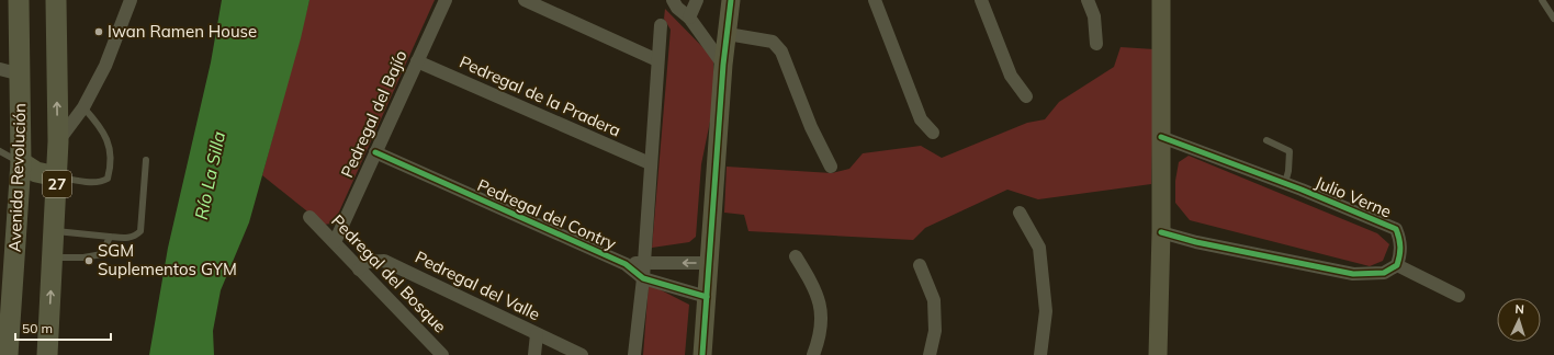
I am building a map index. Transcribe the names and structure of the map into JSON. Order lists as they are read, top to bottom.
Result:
{
  "streets": {
    "main road": ["Avenida Revolución", "27"],
    "street": [
      "Pedregal de la Pradera",
      "Pedregal del Bajío",
      "Julio Verne",
      "Pedregal del Contry",
      "Pedregal del Bosque",
      "Pedregal del Valle"
    ]
  },
  "crossings": [
    ["Pedregal de la Pradera", "Pedregal del Bajío"],
    ["Pedregal del Bajío", "Pedregal del Contry"],
    ["Pedregal del Bajío", "Pedregal del Bosque"],
    ["Pedregal del Bosque", "Pedregal del Valle"]
  ],
  "water": ["Río La Silla"],
  "places": ["Iwan Ramen House", "SGM Suplementos GYM"],
  "scale_bar": "50 m",
  "north": "top"
}
